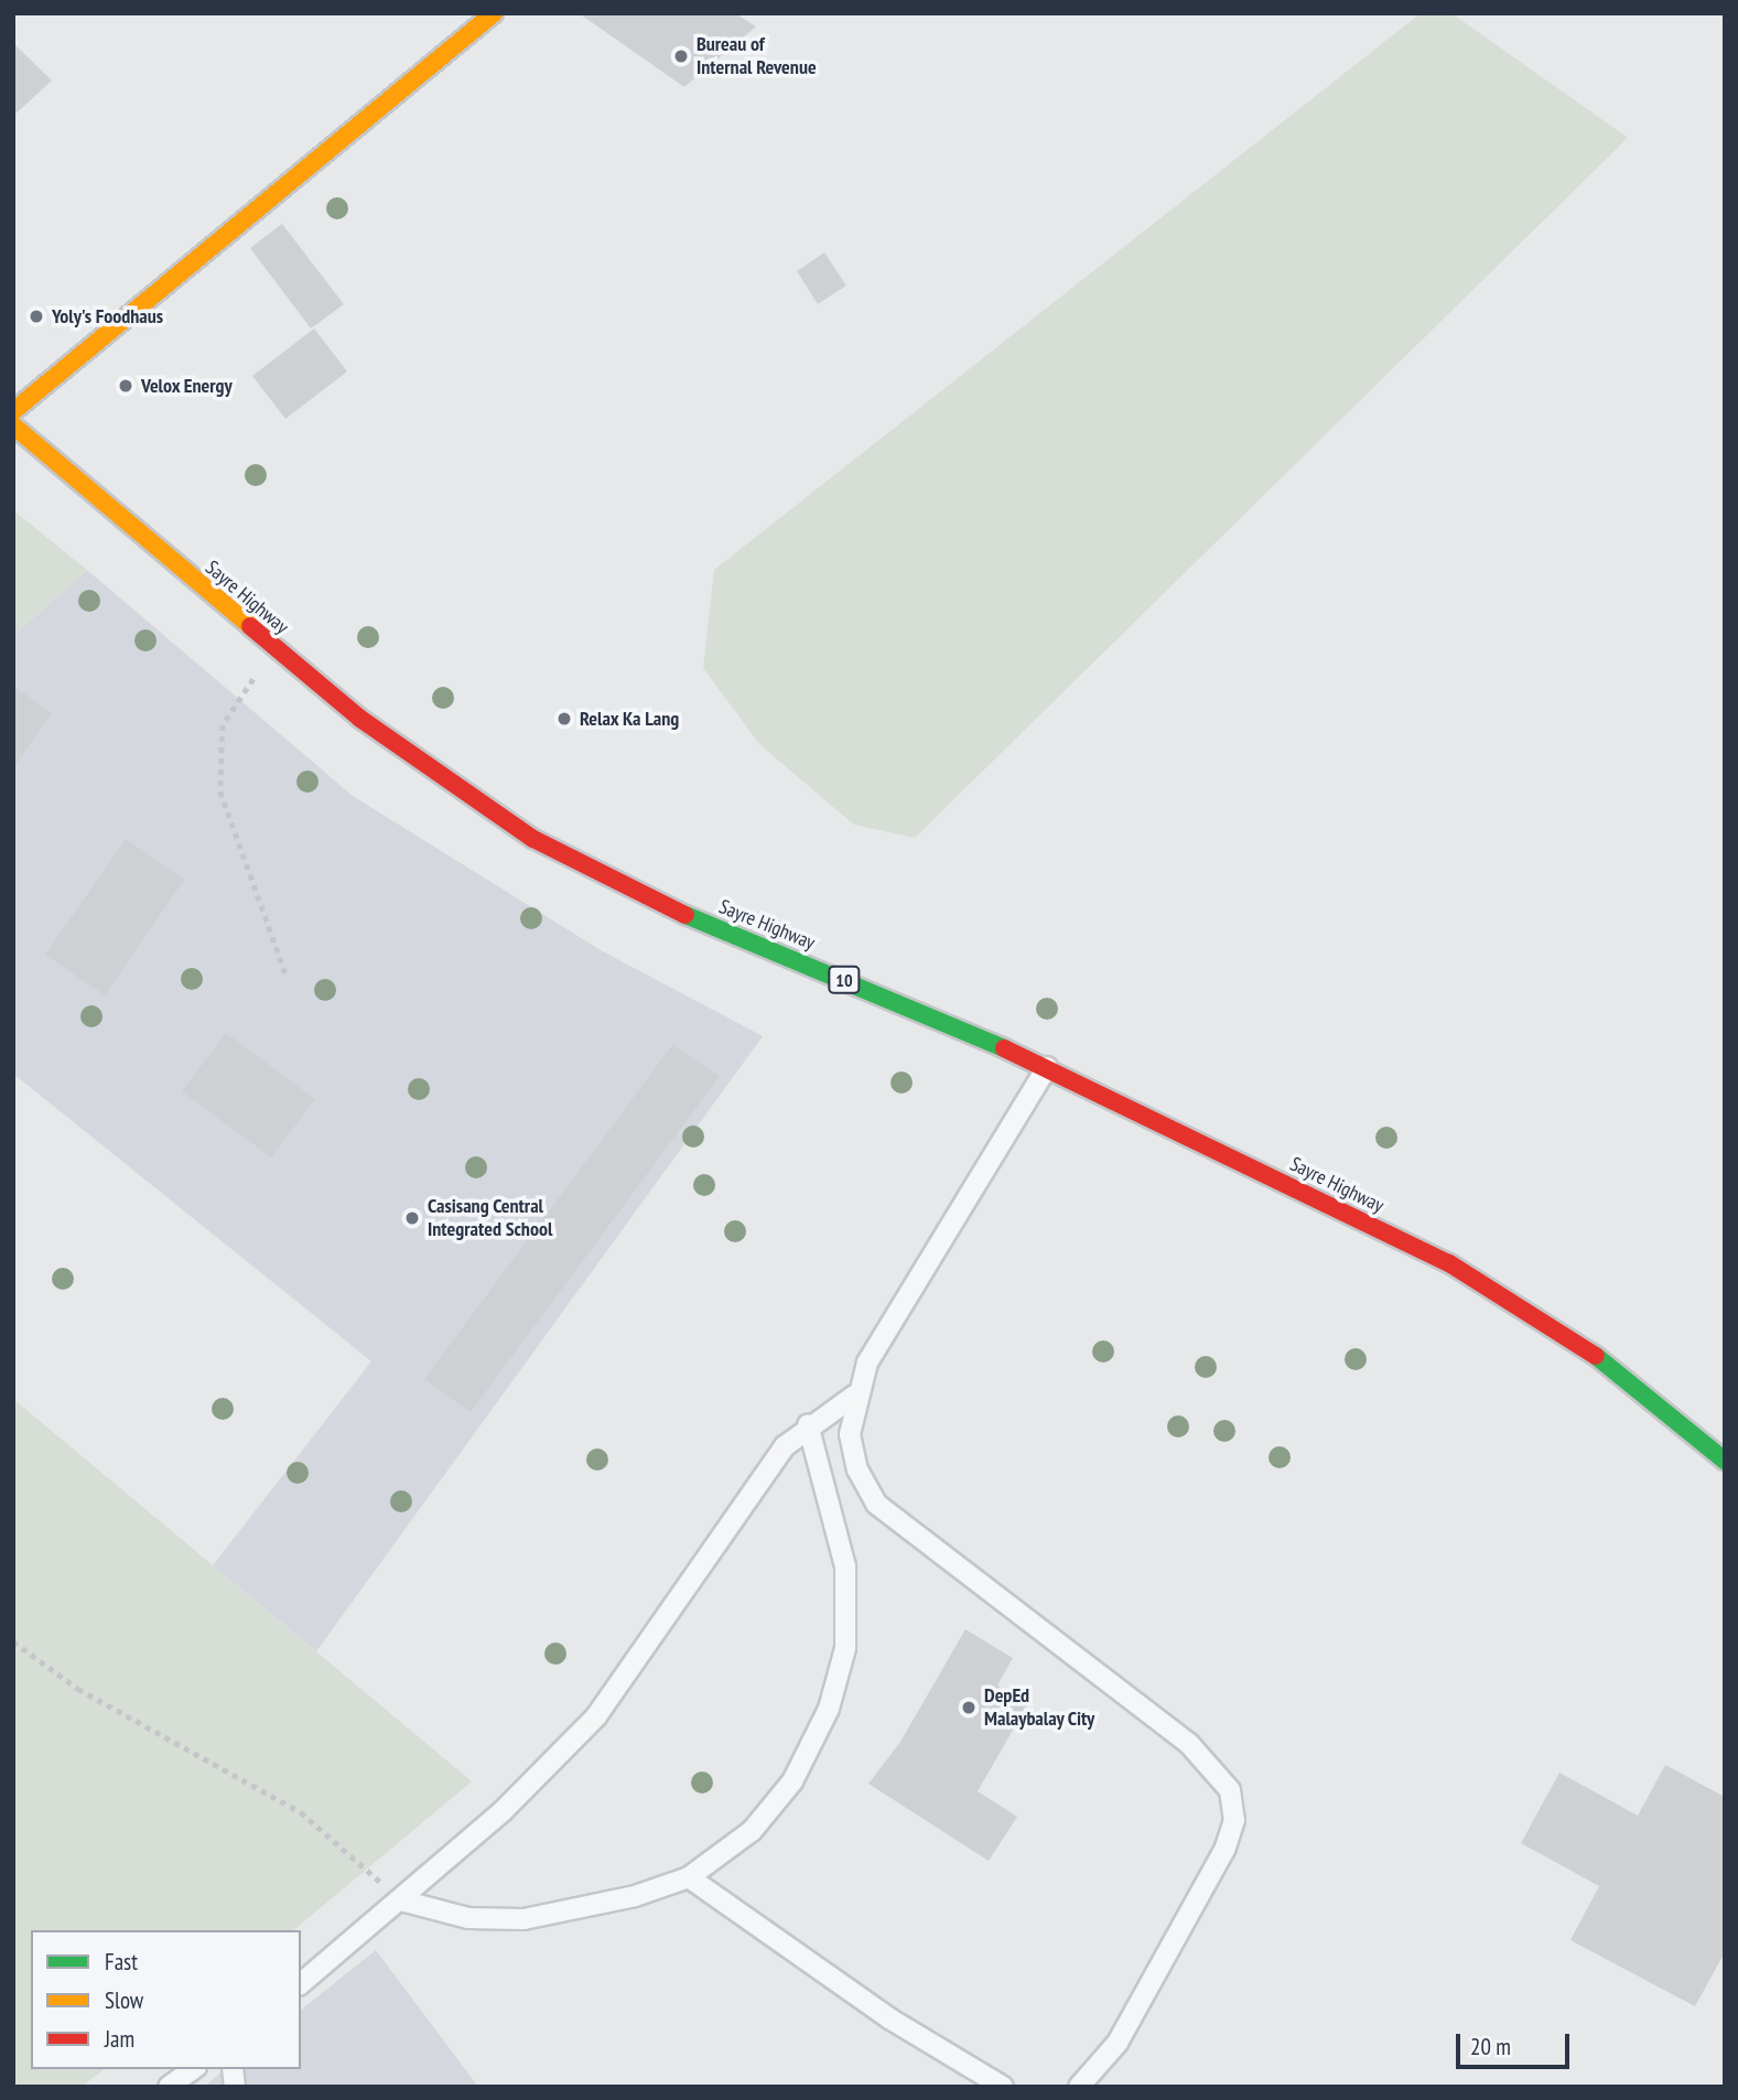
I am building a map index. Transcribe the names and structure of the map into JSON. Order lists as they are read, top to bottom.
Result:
{
  "streets": {
    "main road": ["Sayre Highway", "10"]
  },
  "places": [
    "Bureau of Internal Revenue",
    "Yoly's Foodhaus",
    "Velox Energy",
    "Relax Ka Lang",
    "Casisang Central Integrated School",
    "DepEd Malaybalay City"
  ],
  "legend": ["Fast", "Slow", "Jam"],
  "scale_bar": "20 m"
}
